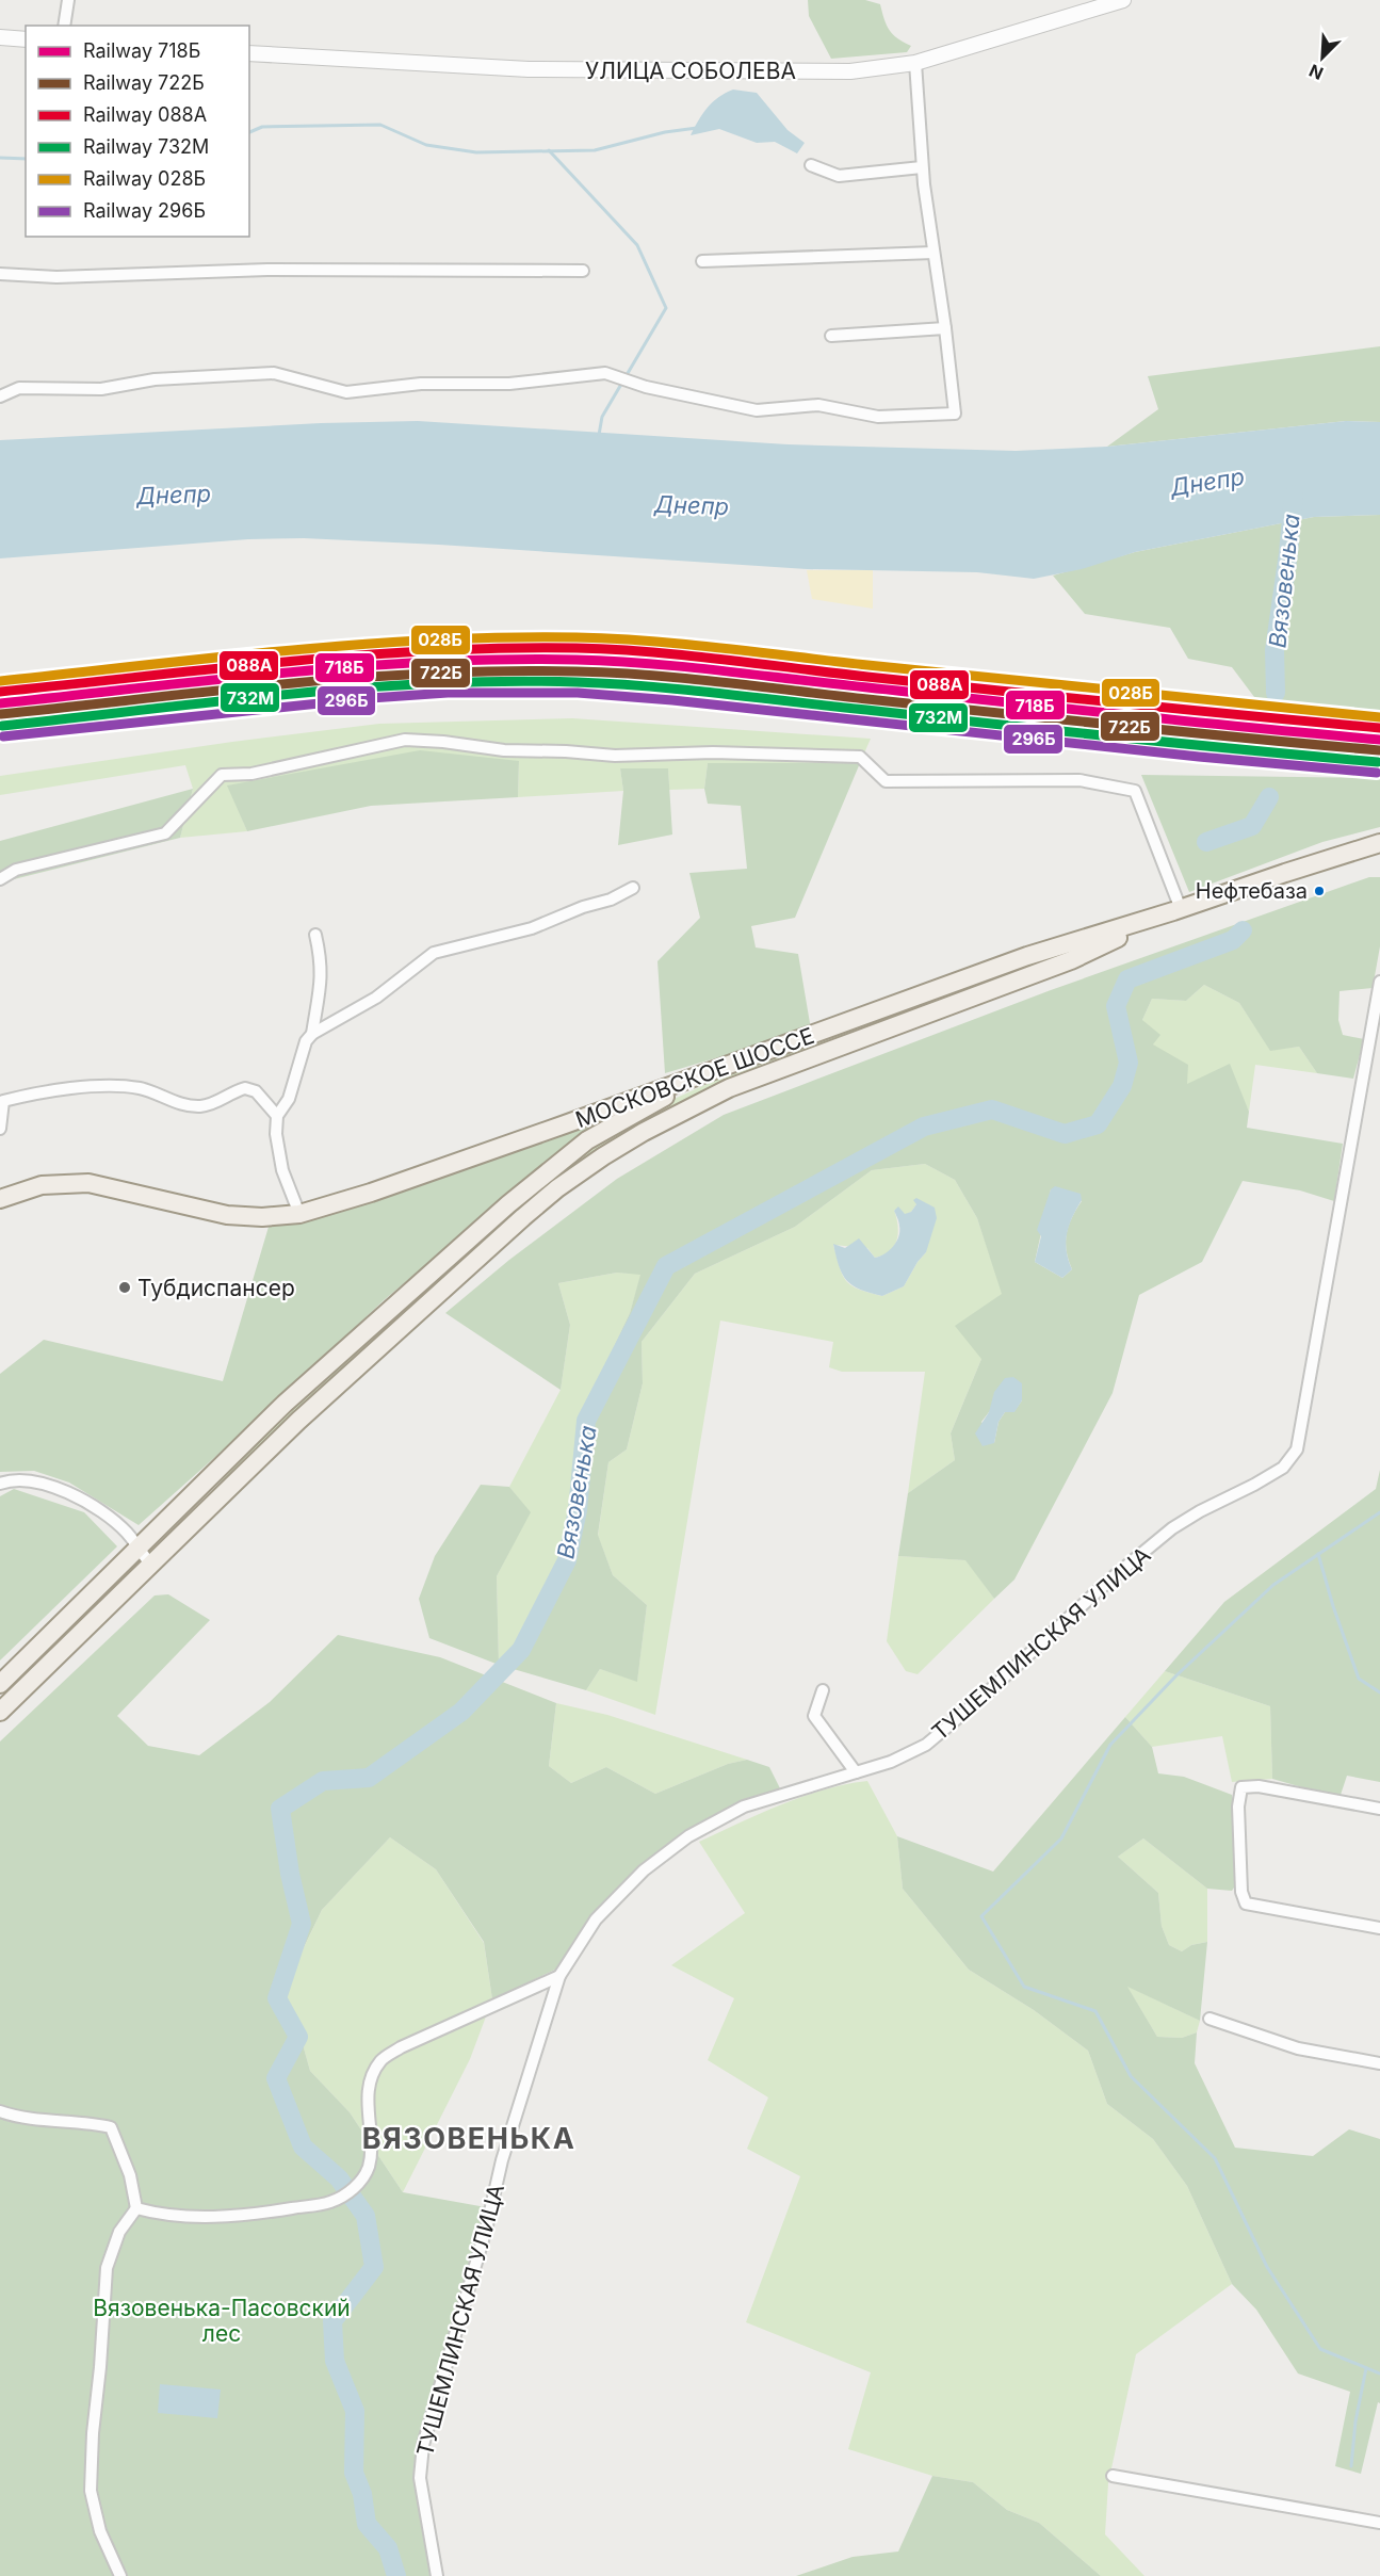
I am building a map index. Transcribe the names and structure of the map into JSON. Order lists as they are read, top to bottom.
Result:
{
  "streets": {
    "main road": ["МОСКОВСКОЕ ШОССЕ"],
    "street": ["УЛИЦА СОБОЛЕВА", "ТУШЕМЛИНСКАЯ УЛИЦА"]
  },
  "districts": ["ВЯЗОВЕНЬКА"],
  "water": ["Днепр", "Вязовенька"],
  "parks": ["Вязовенька-Пасовский лес"],
  "places": ["Нефтебаза", "Тубдиспансер"],
  "lines": [
    "rail line 028Б",
    "rail line 088А",
    "rail line 718Б",
    "rail line 722Б",
    "rail line 732М",
    "rail line 296Б"
  ],
  "legend": [
    "Railway 718Б",
    "Railway 722Б",
    "Railway 088А",
    "Railway 732М",
    "Railway 028Б",
    "Railway 296Б"
  ],
  "north": "bottom left"
}
